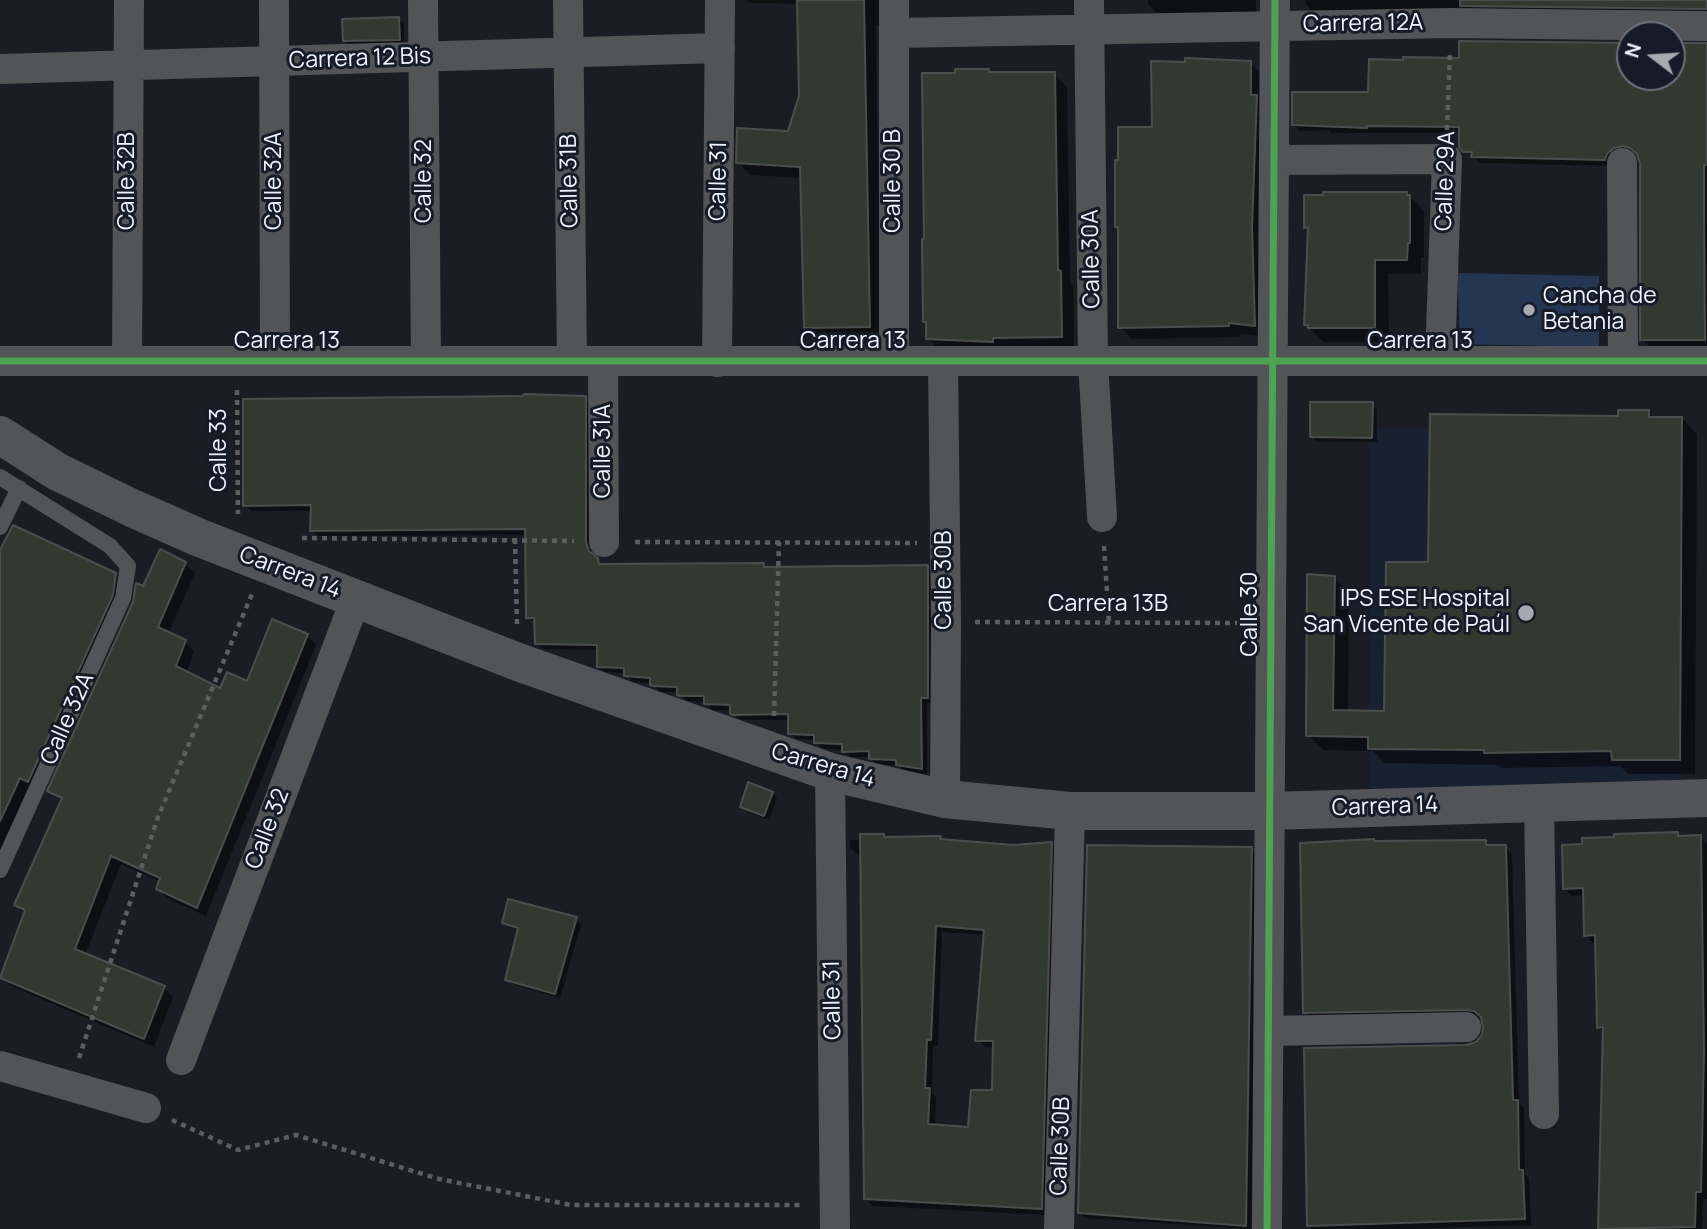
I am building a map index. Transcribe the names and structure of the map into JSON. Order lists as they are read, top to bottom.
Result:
{
  "streets": {
    "main road": ["Carrera 14"],
    "street": [
      "Carrera 12A",
      "Carrera 12 Bis",
      "Calle 32B",
      "Calle 32A",
      "Calle 32",
      "Calle 31B",
      "Calle 31",
      "Calle 30 B",
      "Calle 29A",
      "Calle 30A",
      "Carrera 13",
      "Calle 31A",
      "Calle 30B",
      "Calle 30"
    ],
    "path": ["Calle 33", "Carrera 13B"]
  },
  "crossings": [
    ["Carrera 12A", "Calle 30 B"],
    ["Carrera 12A", "Calle 29A"],
    ["Carrera 12A", "Calle 30A"],
    ["Carrera 12A", "Calle 30"],
    ["Carrera 12 Bis", "Calle 32B"],
    ["Carrera 12 Bis", "Calle 32A"],
    ["Carrera 12 Bis", "Calle 32"],
    ["Carrera 12 Bis", "Calle 31B"],
    ["Carrera 12 Bis", "Calle 31"],
    ["Calle 32B", "Carrera 13"],
    ["Calle 32A", "Carrera 13"],
    ["Calle 32", "Carrera 13"],
    ["Calle 32", "Carrera 14"],
    ["Calle 31B", "Carrera 13"],
    ["Calle 31", "Carrera 13"],
    ["Calle 31", "Carrera 14"],
    ["Calle 30 B", "Carrera 13"],
    ["Calle 29A", "Carrera 13"],
    ["Calle 30A", "Carrera 13"],
    ["Carrera 13", "Calle 33"],
    ["Carrera 13", "Calle 31A"],
    ["Carrera 13", "Calle 30B"],
    ["Carrera 13", "Calle 30"],
    ["Carrera 14", "Calle 30B"],
    ["Carrera 14", "Calle 30"],
    ["Calle 30B", "Carrera 13B"],
    ["Carrera 13B", "Calle 30"]
  ],
  "places": ["Cancha de Betania", "IPS ESE Hospital San Vicente de Paúl"],
  "north": "left"
}
